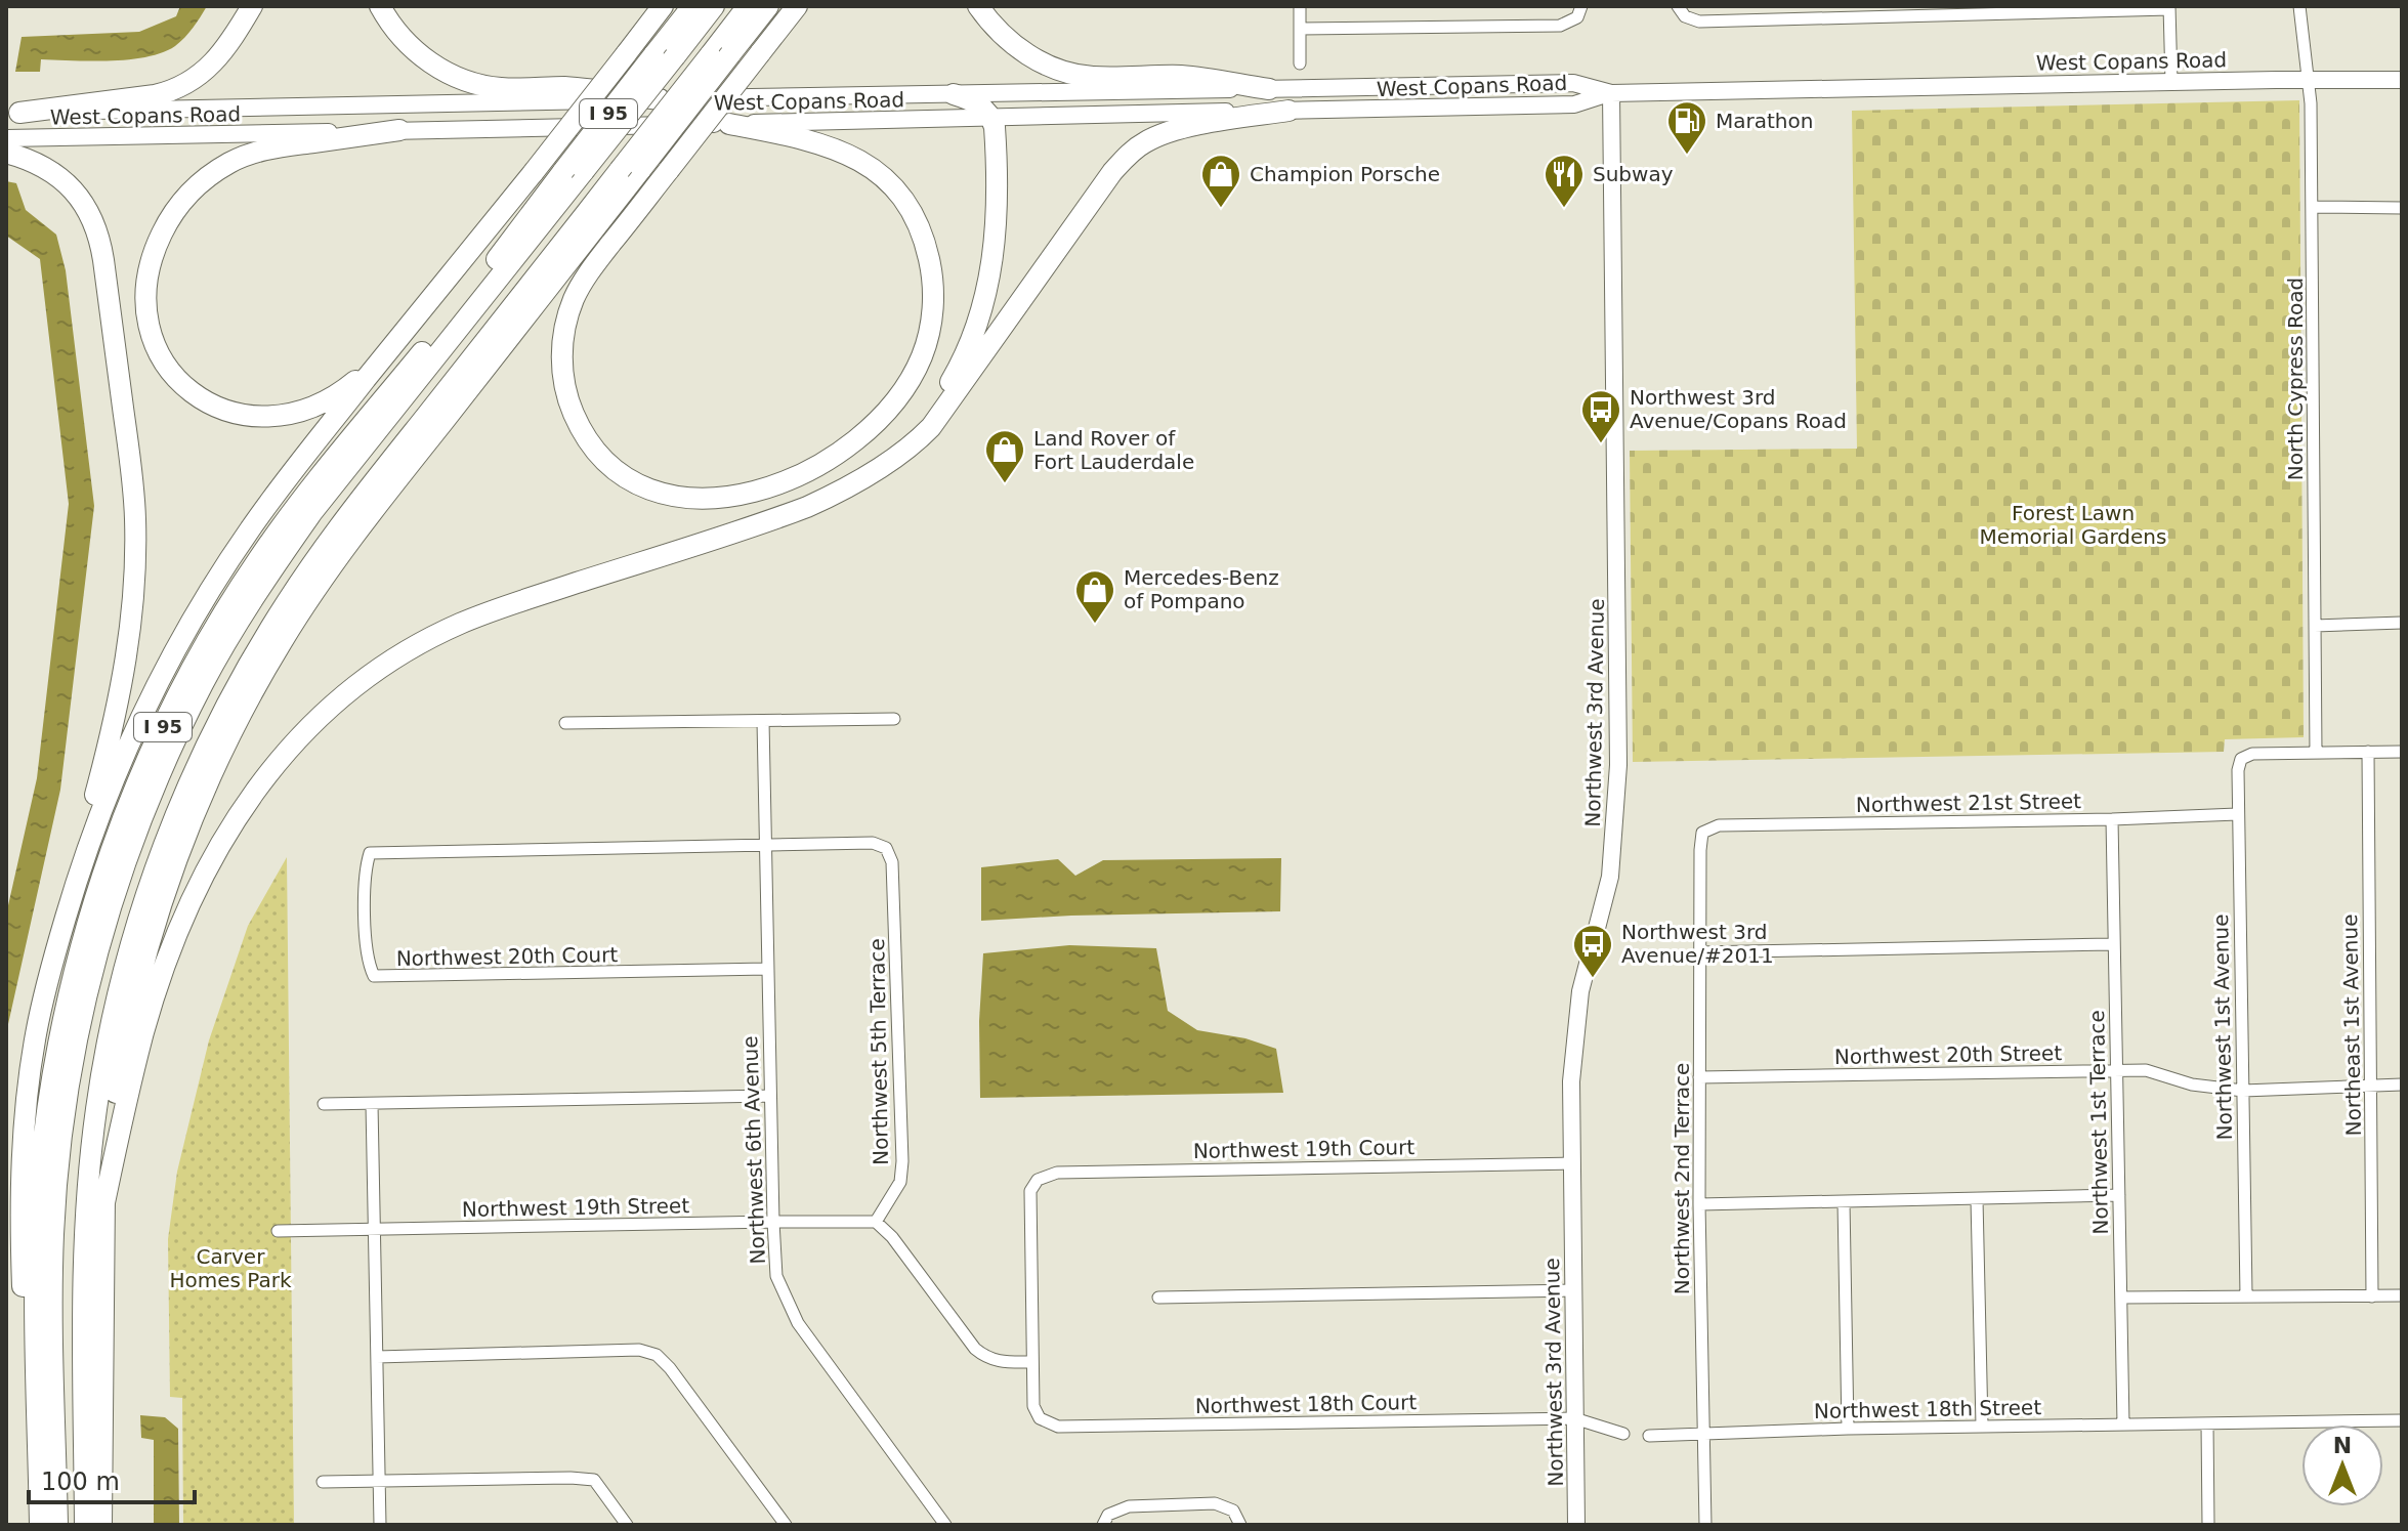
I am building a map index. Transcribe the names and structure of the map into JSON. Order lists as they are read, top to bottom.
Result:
{
  "streets": {
    "highway": ["I 95"],
    "main road": ["West Copans Road", "Northwest 3rd Avenue"],
    "street": [
      "North Cypress Road",
      "Northwest 21st Street",
      "Northwest 20th Court",
      "Northeast 1st Avenue",
      "Northwest 1st Avenue",
      "Northwest 5th Terrace",
      "Northwest 20th Street",
      "Northwest 1st Terrace",
      "Northwest 19th Court",
      "Northwest 6th Avenue",
      "Northwest 2nd Terrace",
      "Northwest 19th Street",
      "Northwest 18th Court",
      "Northwest 18th Street"
    ]
  },
  "crossings": [
    ["West Copans Road", "North Cypress Road"],
    ["West Copans Road", "Northwest 3rd Avenue"],
    ["North Cypress Road", "Northwest 1st Avenue"],
    ["Northwest 3rd Avenue", "Northwest 19th Court"],
    ["Northwest 3rd Avenue", "Northwest 18th Court"],
    ["Northwest 21st Street", "Northwest 1st Avenue"],
    ["Northwest 21st Street", "Northwest 1st Terrace"],
    ["Northwest 21st Street", "Northwest 2nd Terrace"],
    ["Northwest 20th Court", "Northwest 5th Terrace"],
    ["Northwest 20th Court", "Northwest 6th Avenue"],
    ["Northeast 1st Avenue", "Northwest 20th Street"],
    ["Northwest 1st Avenue", "Northwest 20th Street"],
    ["Northwest 5th Terrace", "Northwest 6th Avenue"],
    ["Northwest 5th Terrace", "Northwest 19th Street"],
    ["Northwest 20th Street", "Northwest 1st Terrace"],
    ["Northwest 20th Street", "Northwest 2nd Terrace"],
    ["Northwest 1st Terrace", "Northwest 18th Street"],
    ["Northwest 19th Court", "Northwest 18th Court"],
    ["Northwest 6th Avenue", "Northwest 19th Street"],
    ["Northwest 2nd Terrace", "Northwest 18th Street"]
  ],
  "parks": ["Forest Lawn Memorial Gardens", "Carver Homes Park"],
  "places": {
    "fuel station": ["Marathon"],
    "shop": ["Champion Porsche", "Land Rover of Fort Lauderdale", "Mercedes-Benz of Pompano"],
    "restaurant": ["Subway"],
    "bus stop": ["Northwest 3rd Avenue/Copans Road", "Northwest 3rd Avenue/#2011"]
  },
  "scale_bar": "100 m",
  "north": "top"
}
